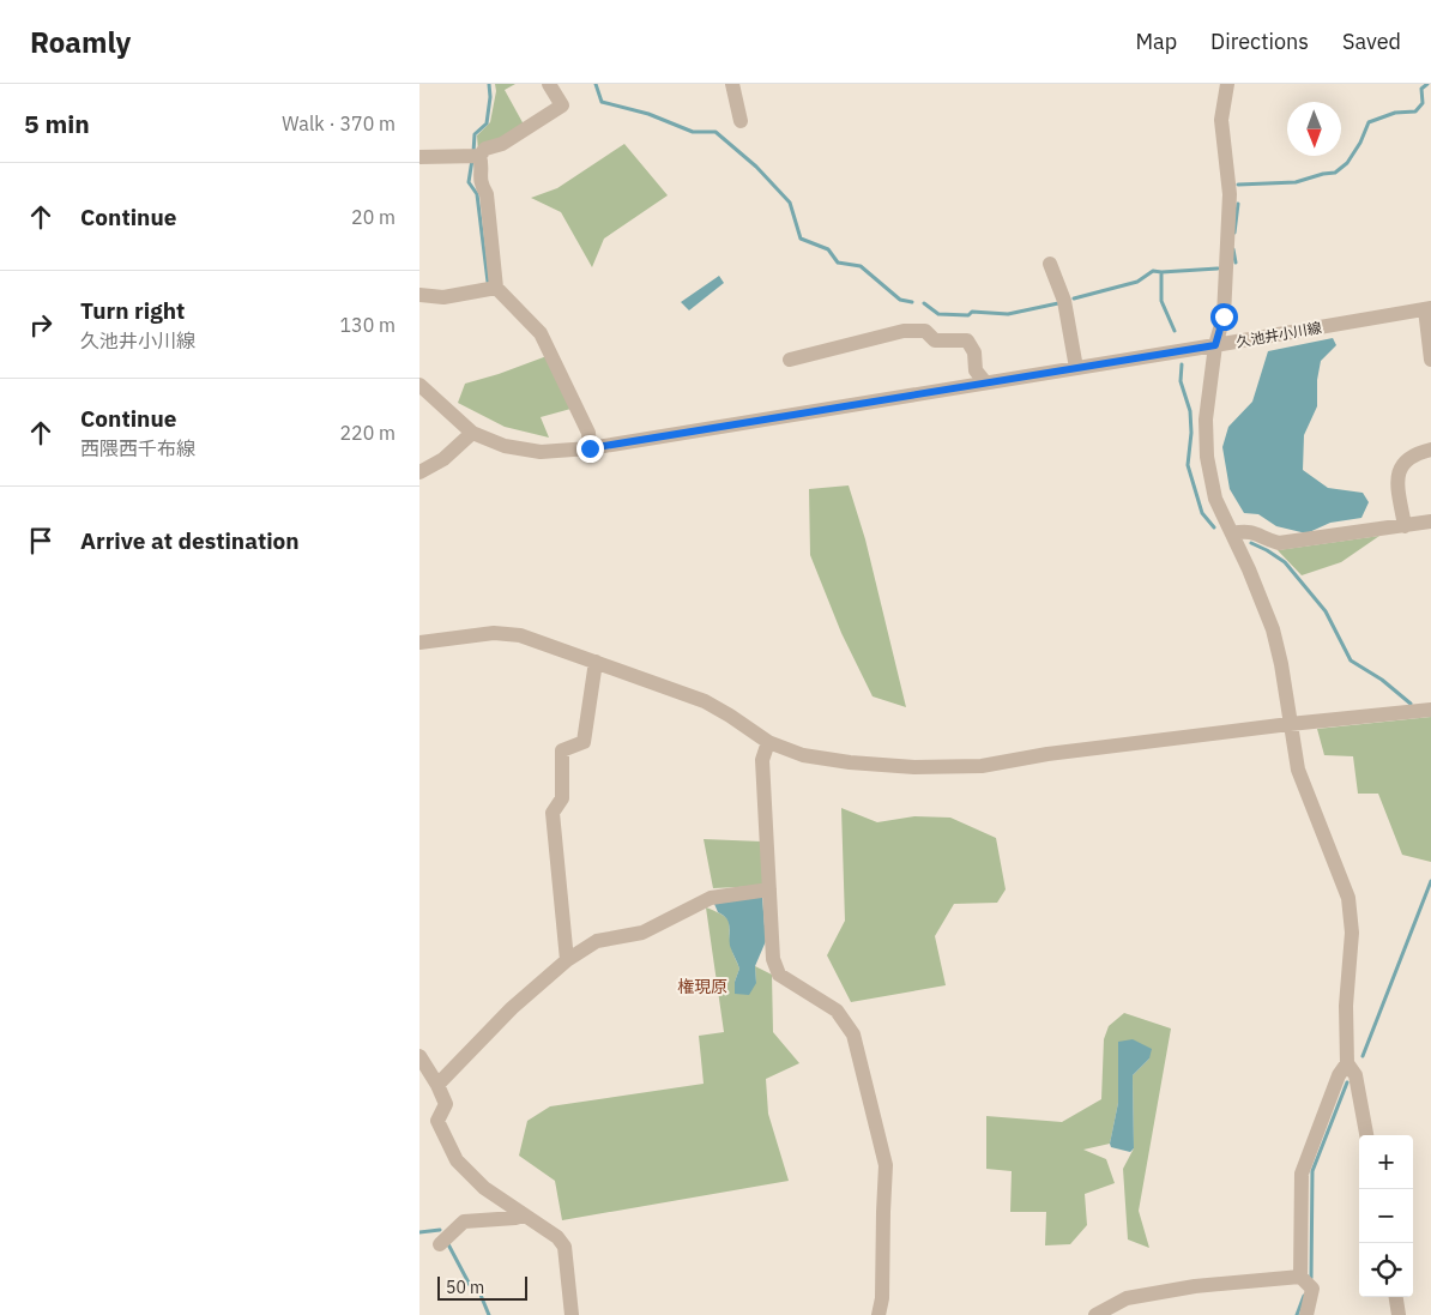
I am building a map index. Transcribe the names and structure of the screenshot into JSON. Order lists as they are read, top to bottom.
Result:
{
  "streets": {
    "street": ["久池井小川線"]
  },
  "districts": ["権現原"],
  "scale_bar": "50 m",
  "north": "bottom",
  "page": {
    "header": "Roamly",
    "nav": ["Map", "Directions", "Saved"],
    "heading": ["5 min", "Walk · 370 m"],
    "list": [
      ["Continue", "20 m"],
      ["Turn right", "久池井小川線", "130 m"],
      ["Continue", "西隈西千布線", "220 m"],
      "Arrive at destination"
    ],
    "map_buttons": ["+", "−"],
    "scale": "50 m"
  }
}
